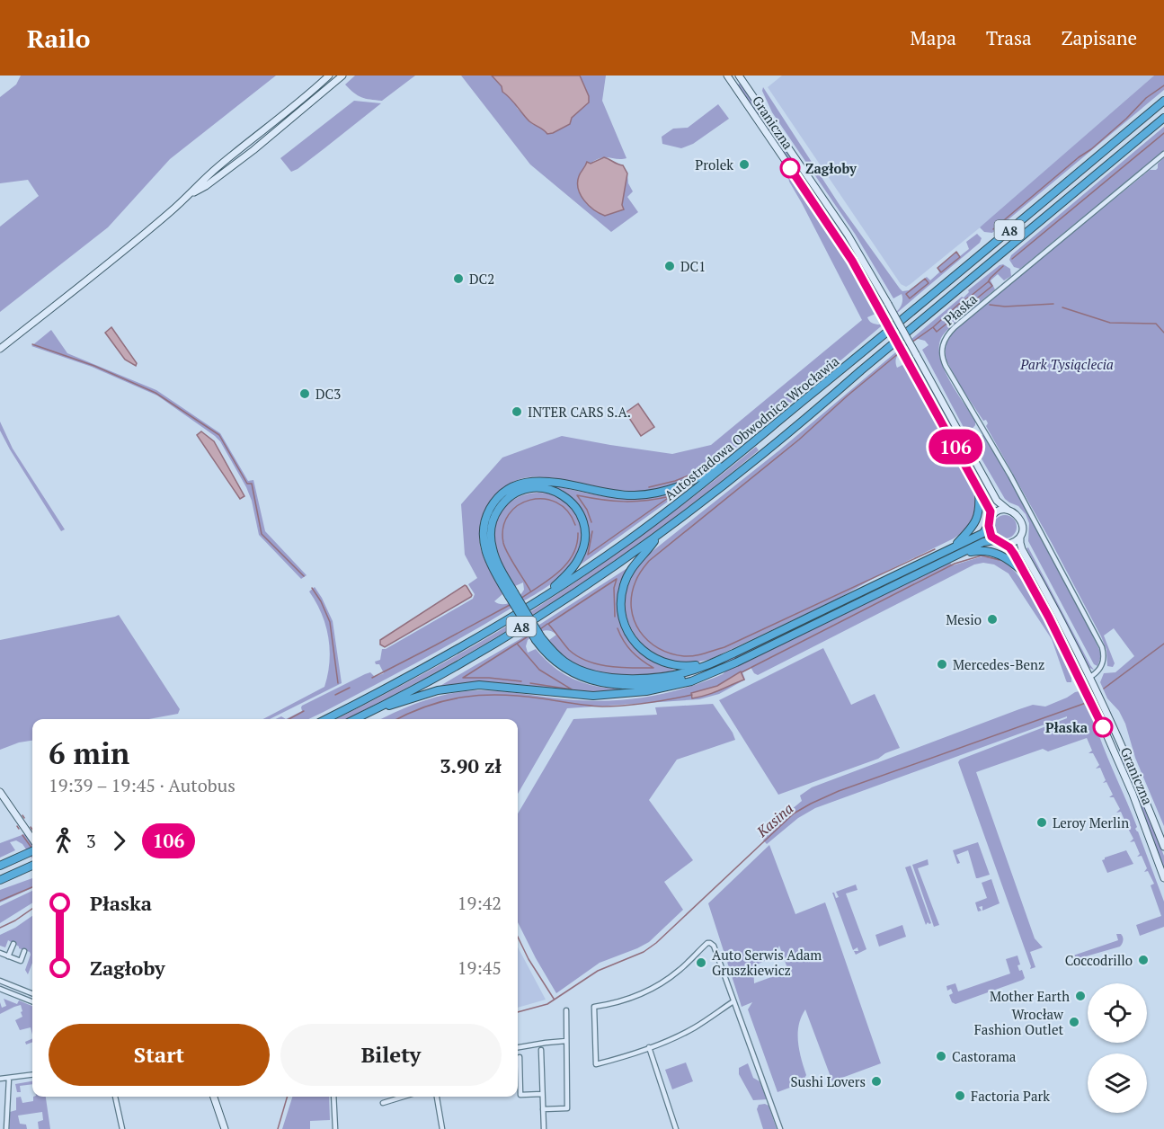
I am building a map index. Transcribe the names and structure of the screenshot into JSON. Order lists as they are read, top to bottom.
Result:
{
  "streets": {
    "highway": ["A8", "Autostradowa Obwodnica Wrocławia"],
    "main road": ["Graniczna"],
    "street": ["Płaska"]
  },
  "crossings": [
    ["Graniczna", "Płaska"]
  ],
  "water": ["Kasina"],
  "parks": ["Park Tysiąclecia"],
  "places": [
    "Prolek",
    "Zagłoby",
    "DC1",
    "DC2",
    "DC3",
    "INTER CARS S.A.",
    "Mesio",
    "Mercedes-Benz",
    "Płaska",
    "Leroy Merlin",
    "Coccodrillo",
    "Auto Serwis Adam Gruszkiewicz",
    "Mother Earth",
    "Wrocław Fashion Outlet",
    "Castorama",
    "Sushi Lovers",
    "Factoria Park"
  ],
  "lines": ["bus line 106"],
  "page": {
    "header": "Railo",
    "nav": ["Mapa", "Trasa", "Zapisane"],
    "on_map": "106",
    "heading": ["6 min", "19:39 – 19:45 · Autobus", "3.90 zł"],
    "legs": ["3", "106"],
    "list": [
      {
        "name": "Płaska",
        "value": "19:42"
      },
      {
        "name": "Zagłoby",
        "value": "19:45"
      }
    ],
    "buttons": ["Start", "Bilety"]
  }
}
